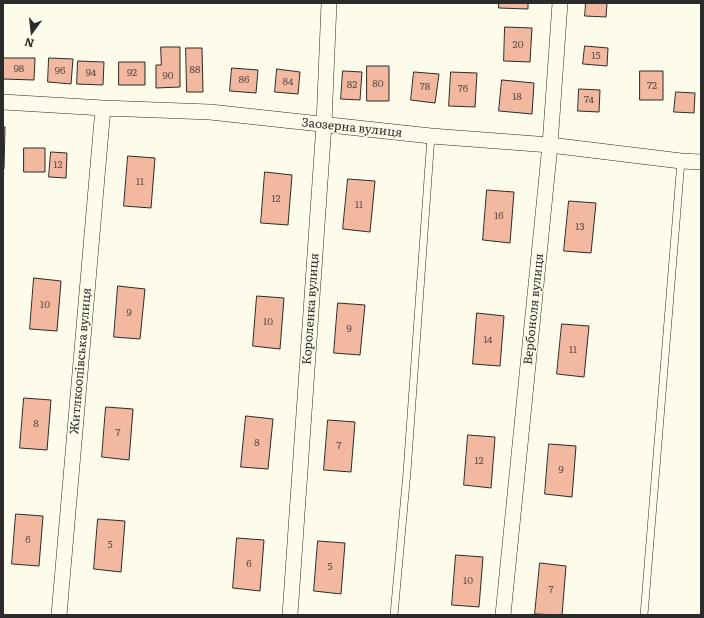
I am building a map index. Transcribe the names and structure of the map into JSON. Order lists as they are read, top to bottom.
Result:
{
  "streets": {
    "street": [
      "Заозерна вулиця",
      "Короленка вулиця",
      "Вербоноля вулиця",
      "Житлкоопівська вулиця"
    ]
  },
  "crossings": [
    ["Заозерна вулиця", "Короленка вулиця"],
    ["Заозерна вулиця", "Вербоноля вулиця"],
    ["Заозерна вулиця", "Житлкоопівська вулиця"]
  ],
  "house_numbers": [
    "20",
    "15",
    "98",
    "88",
    "96",
    "94",
    "92",
    "90",
    "86",
    "84",
    "80",
    "82",
    "72",
    "78",
    "76",
    "18",
    "74",
    "12",
    "11",
    "12",
    "11",
    "16",
    "13",
    "10",
    "9",
    "10",
    "9",
    "14",
    "11",
    "8",
    "7",
    "8",
    "7",
    "12",
    "9",
    "6",
    "5",
    "6",
    "5",
    "10",
    "7"
  ],
  "north": "bottom"
}
